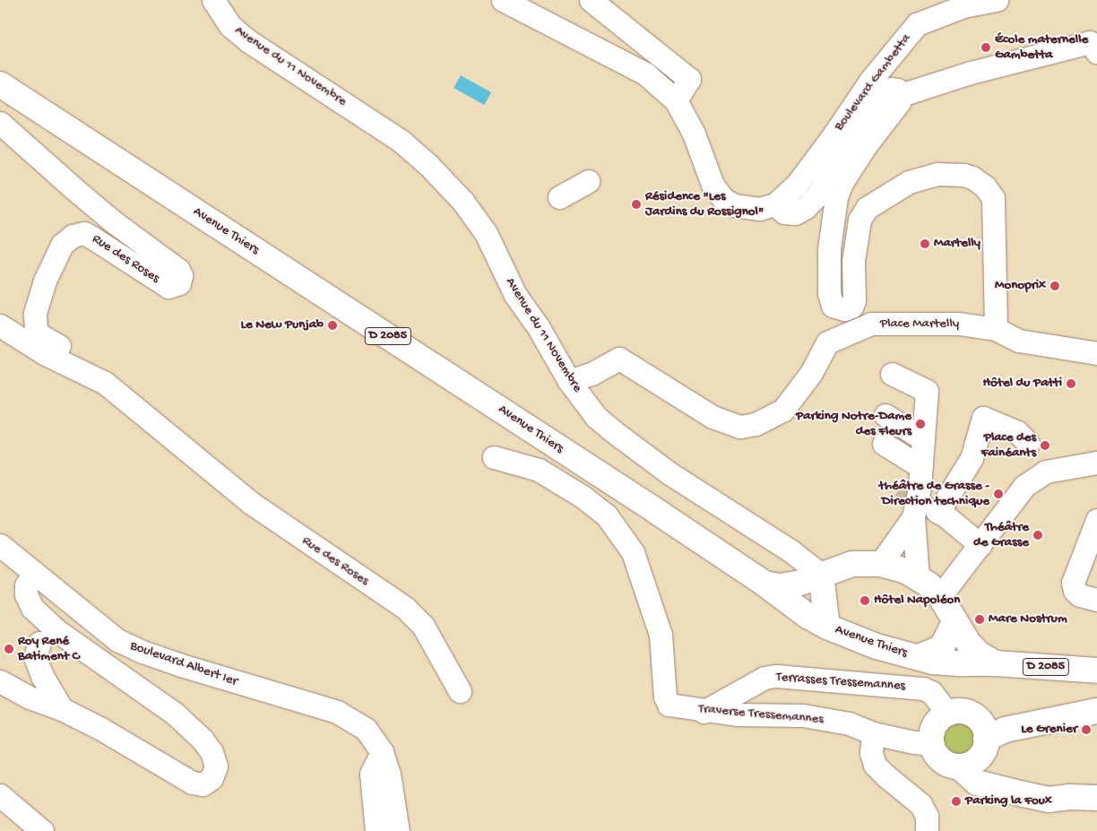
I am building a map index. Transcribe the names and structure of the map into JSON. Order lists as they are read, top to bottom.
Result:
{
  "streets": {
    "main road": ["Avenue Thiers", "D 2085"],
    "street": [
      "Avenue du 11 Novembre",
      "Boulevard Gambetta",
      "Rue des Roses",
      "Place Martelly",
      "Boulevard Albert Ier",
      "Terrasses Tressemannes",
      "Traverse Tressemannes"
    ]
  },
  "crossings": [
    ["Avenue du 11 Novembre", "Place Martelly"],
    ["Avenue du 11 Novembre", "D 2085"],
    ["Avenue Thiers", "D 2085"],
    ["Terrasses Tressemannes", "Traverse Tressemannes"]
  ],
  "places": [
    "École maternelle Gambetta",
    "Résidence \"Les Jardins du Rossignol\"",
    "Martelly",
    "Monoprix",
    "Le New Punjab",
    "Hôtel du Patti",
    "Parking Notre-Dame des Fleurs",
    "Place des Fainéants",
    "théâtre de Grasse - Direction technique",
    "Théâtre de Grasse",
    "Hôtel Napoléon",
    "Mare Nostrum",
    "Roy René Batiment C",
    "Le Grenier",
    "Parking la Foux"
  ]
}
